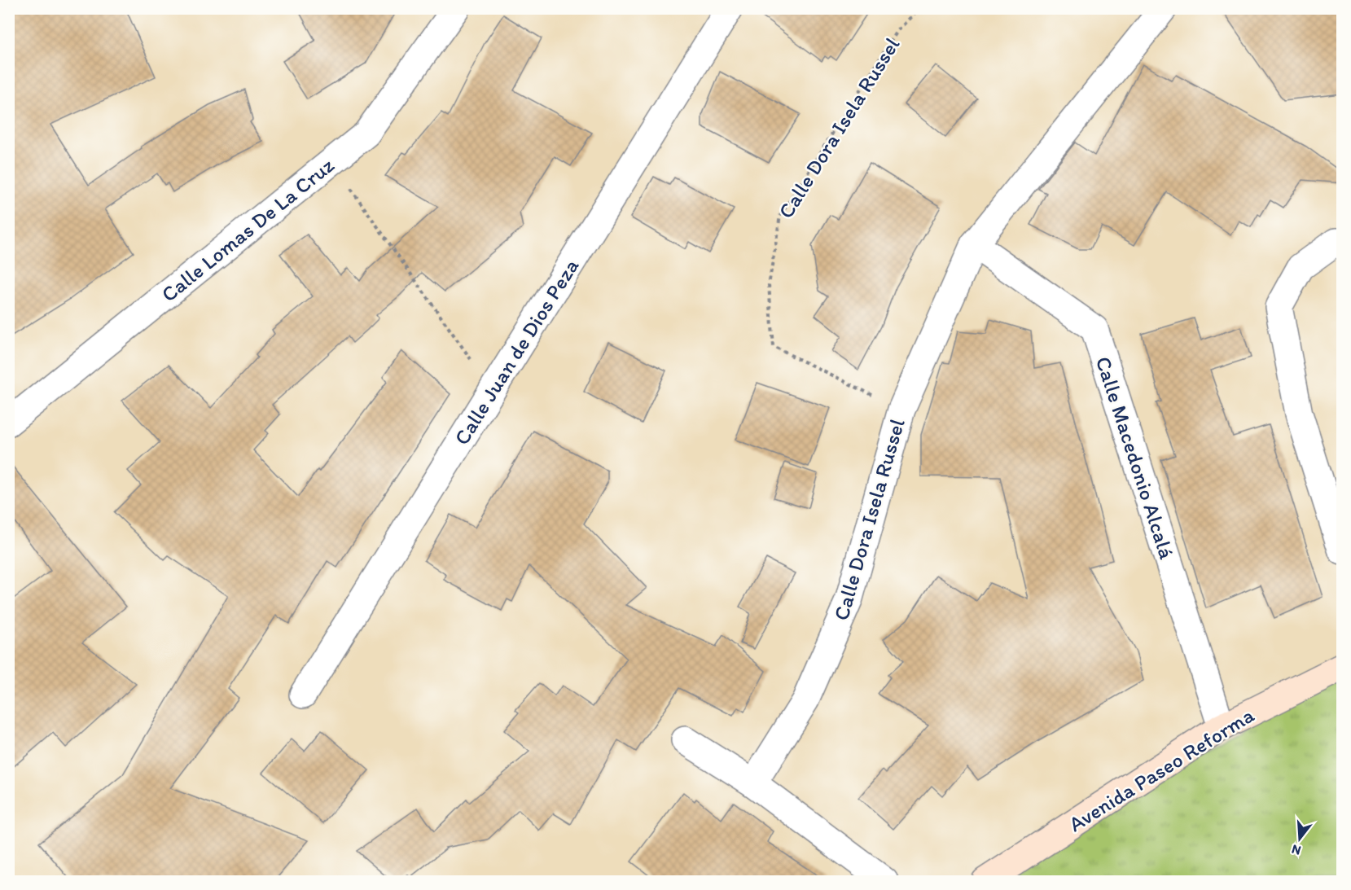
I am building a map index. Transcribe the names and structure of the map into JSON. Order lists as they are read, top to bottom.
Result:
{
  "streets": {
    "main road": ["Avenida Paseo Reforma"],
    "street": [
      "Calle Dora Isela Russel",
      "Calle Lomas De La Cruz",
      "Calle Juan de Dios Peza",
      "Calle Macedonio Alcalá"
    ]
  },
  "crossings": [
    ["Calle Dora Isela Russel", "Calle Macedonio Alcalá"],
    ["Calle Macedonio Alcalá", "Avenida Paseo Reforma"]
  ],
  "north": "bottom"
}
